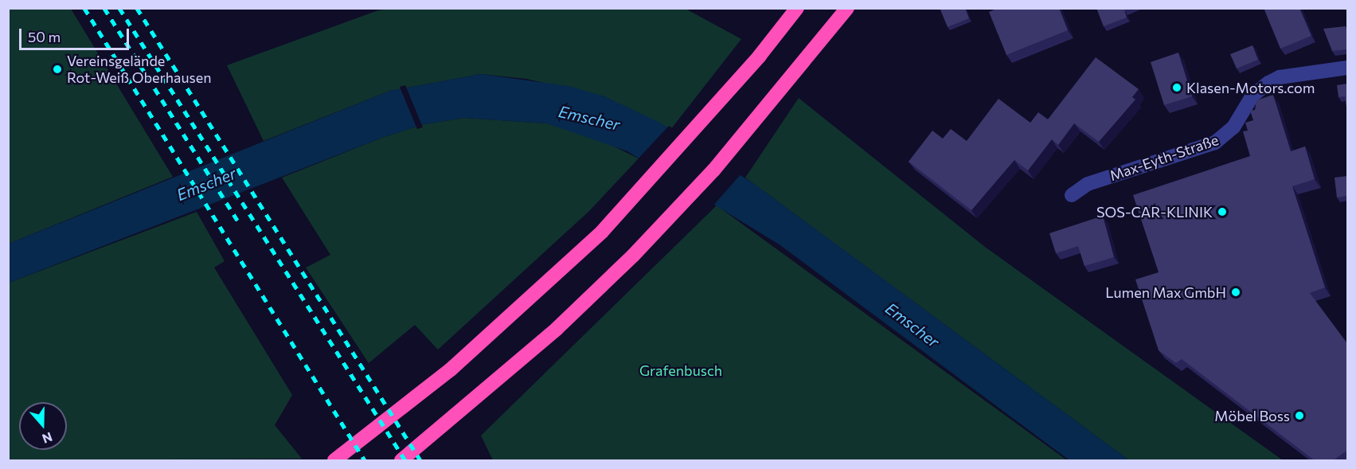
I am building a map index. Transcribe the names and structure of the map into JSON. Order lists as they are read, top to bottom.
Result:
{
  "streets": {
    "street": ["Max-Eyth-Straße"]
  },
  "water": ["Emscher"],
  "parks": ["Grafenbusch"],
  "places": [
    "Vereinsgelände Rot-Weiß Oberhausen",
    "Klasen-Motors.com",
    "SOS-CAR-KLINIK",
    "Lumen Max GmbH",
    "Möbel Boss"
  ],
  "scale_bar": "50 m",
  "north": "bottom"
}
